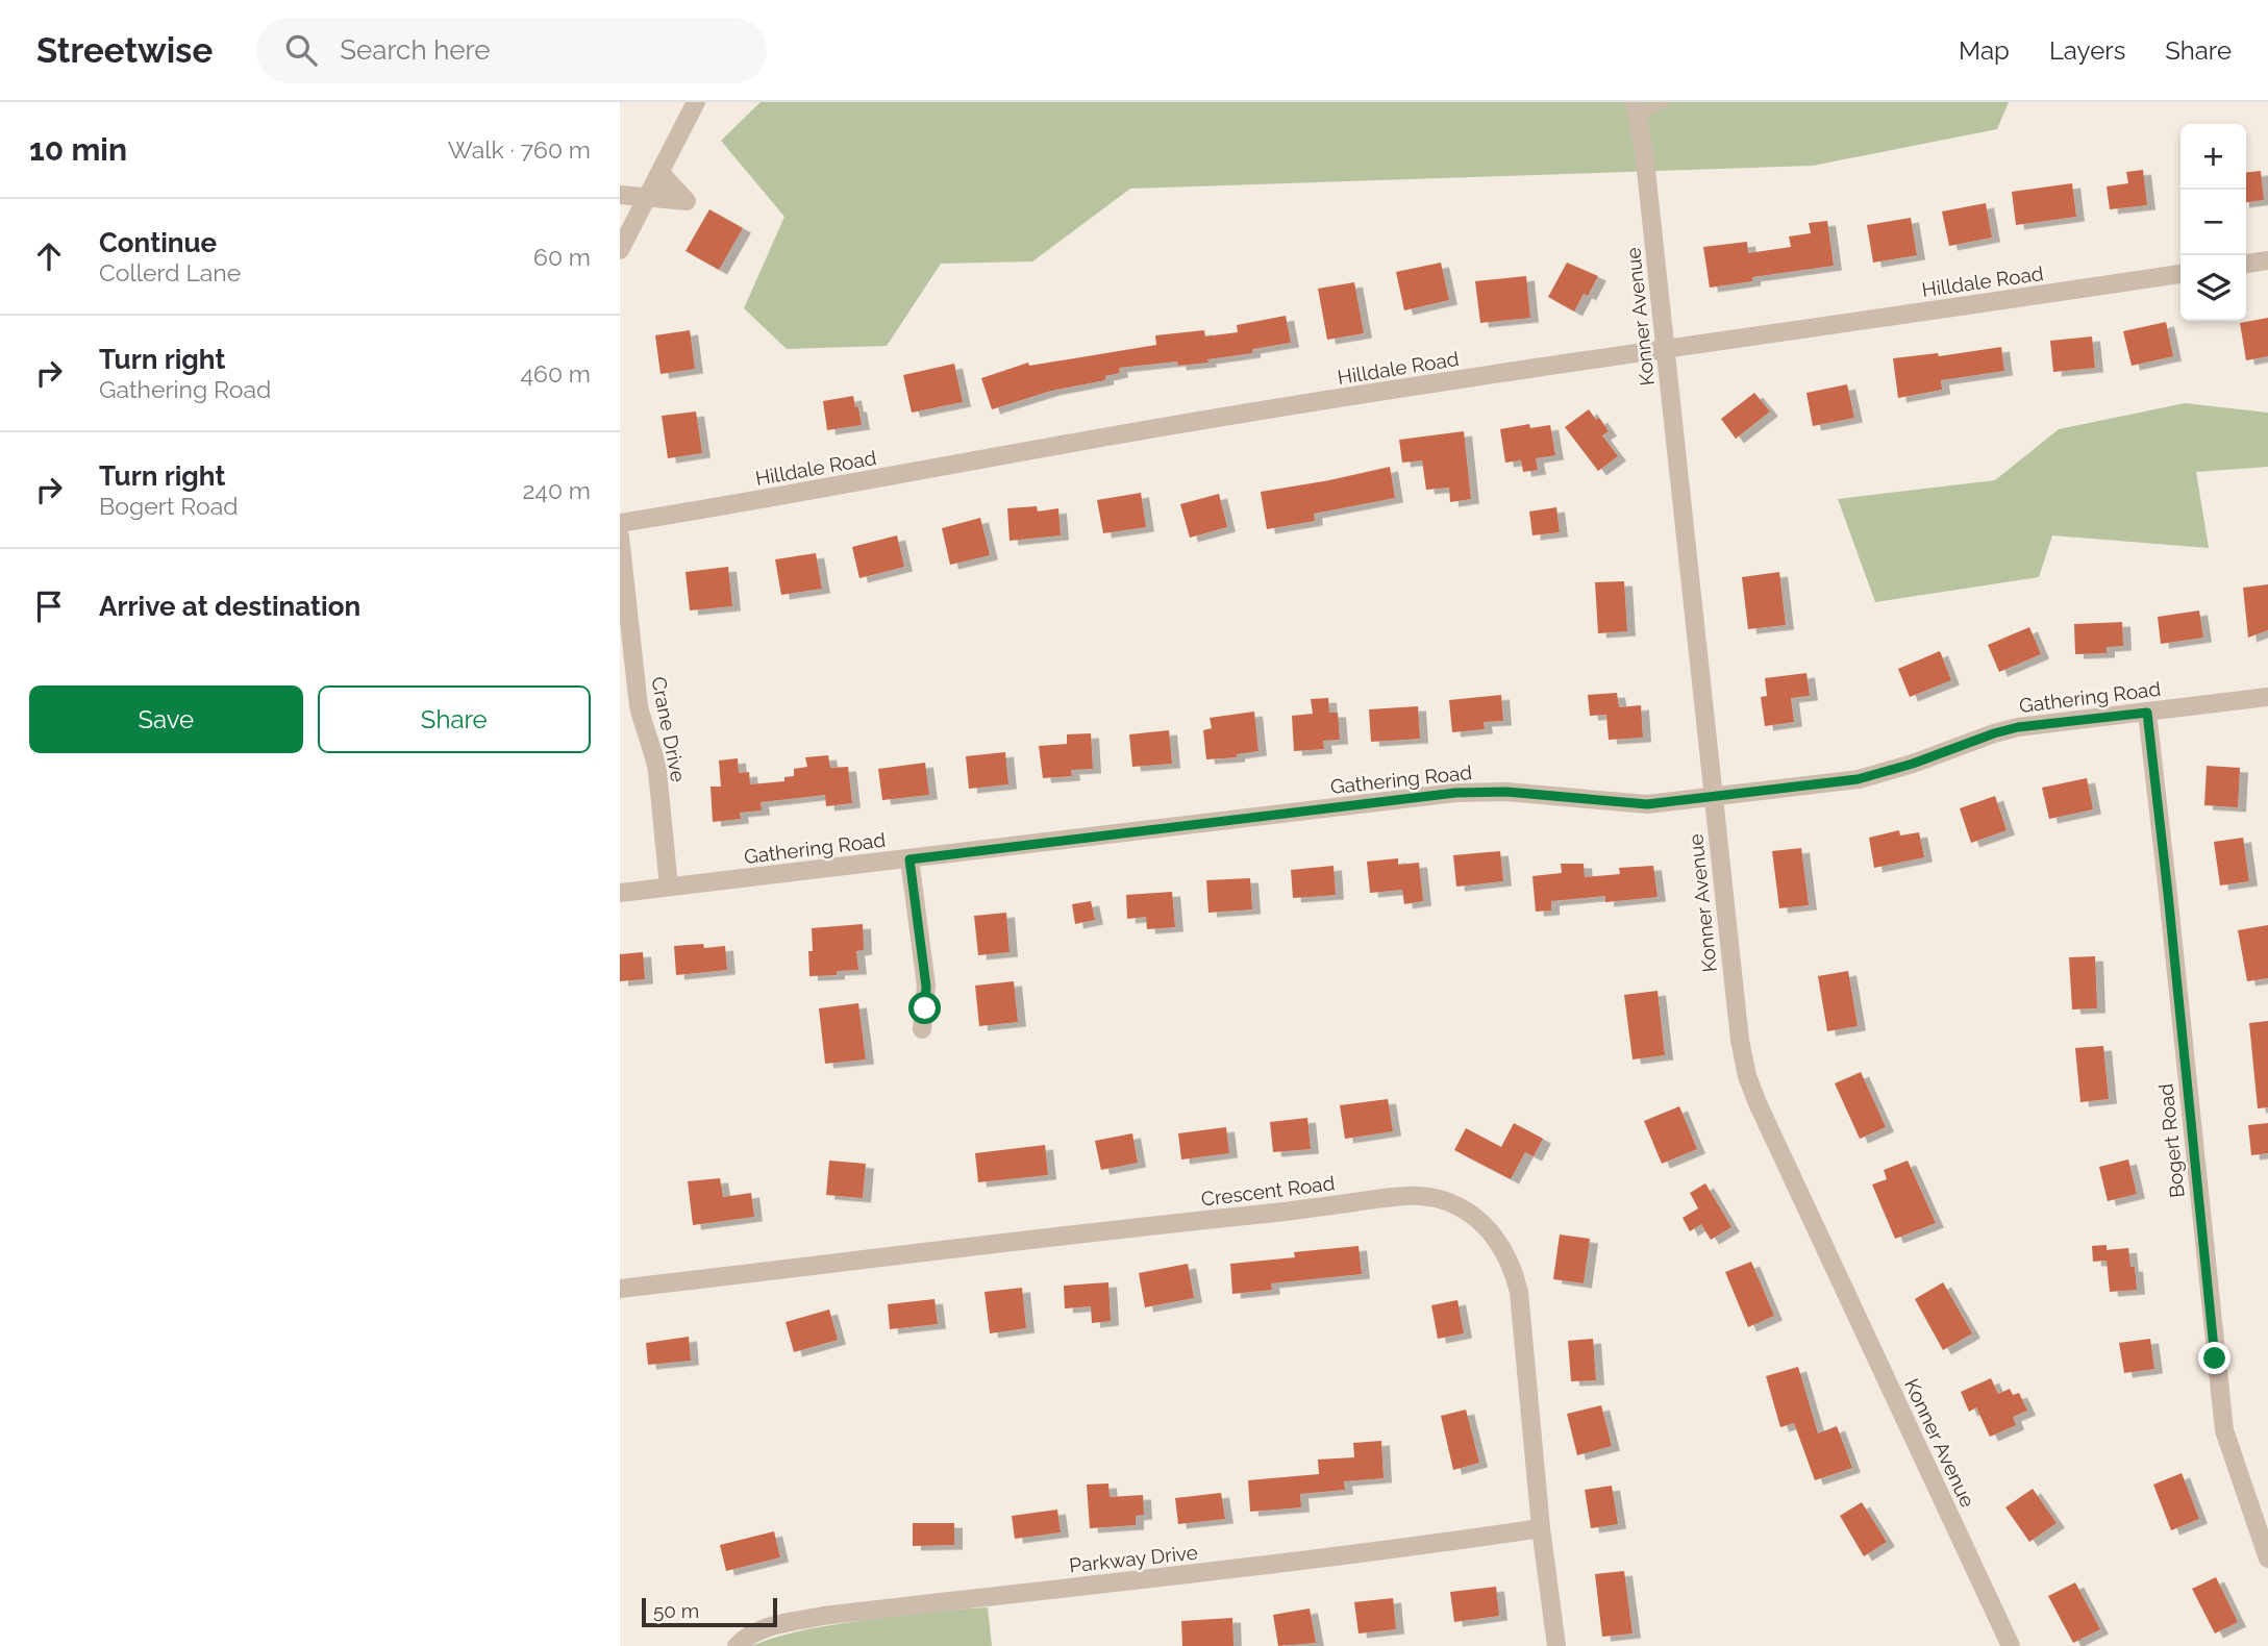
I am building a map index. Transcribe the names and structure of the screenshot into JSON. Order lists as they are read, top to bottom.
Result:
{
  "streets": {
    "street": [
      "Hilldale Road",
      "Konner Avenue",
      "Gathering Road",
      "Crane Drive",
      "Bogert Road",
      "Crescent Road",
      "Parkway Drive"
    ]
  },
  "crossings": [
    ["Hilldale Road", "Konner Avenue"],
    ["Konner Avenue", "Gathering Road"],
    ["Gathering Road", "Crane Drive"],
    ["Gathering Road", "Bogert Road"],
    ["Crescent Road", "Parkway Drive"]
  ],
  "scale_bar": "50 m",
  "page": {
    "header": "Streetwise",
    "search": "Search here",
    "nav": ["Map", "Layers", "Share"],
    "heading": ["10 min", "Walk · 760 m"],
    "map_buttons": ["+", "−"],
    "list": [
      ["Continue", "Collerd Lane", "60 m"],
      ["Turn right", "Gathering Road", "460 m"],
      ["Turn right", "Bogert Road", "240 m"],
      "Arrive at destination"
    ],
    "buttons": ["Save", "Share"],
    "scale": "50 m"
  }
}
